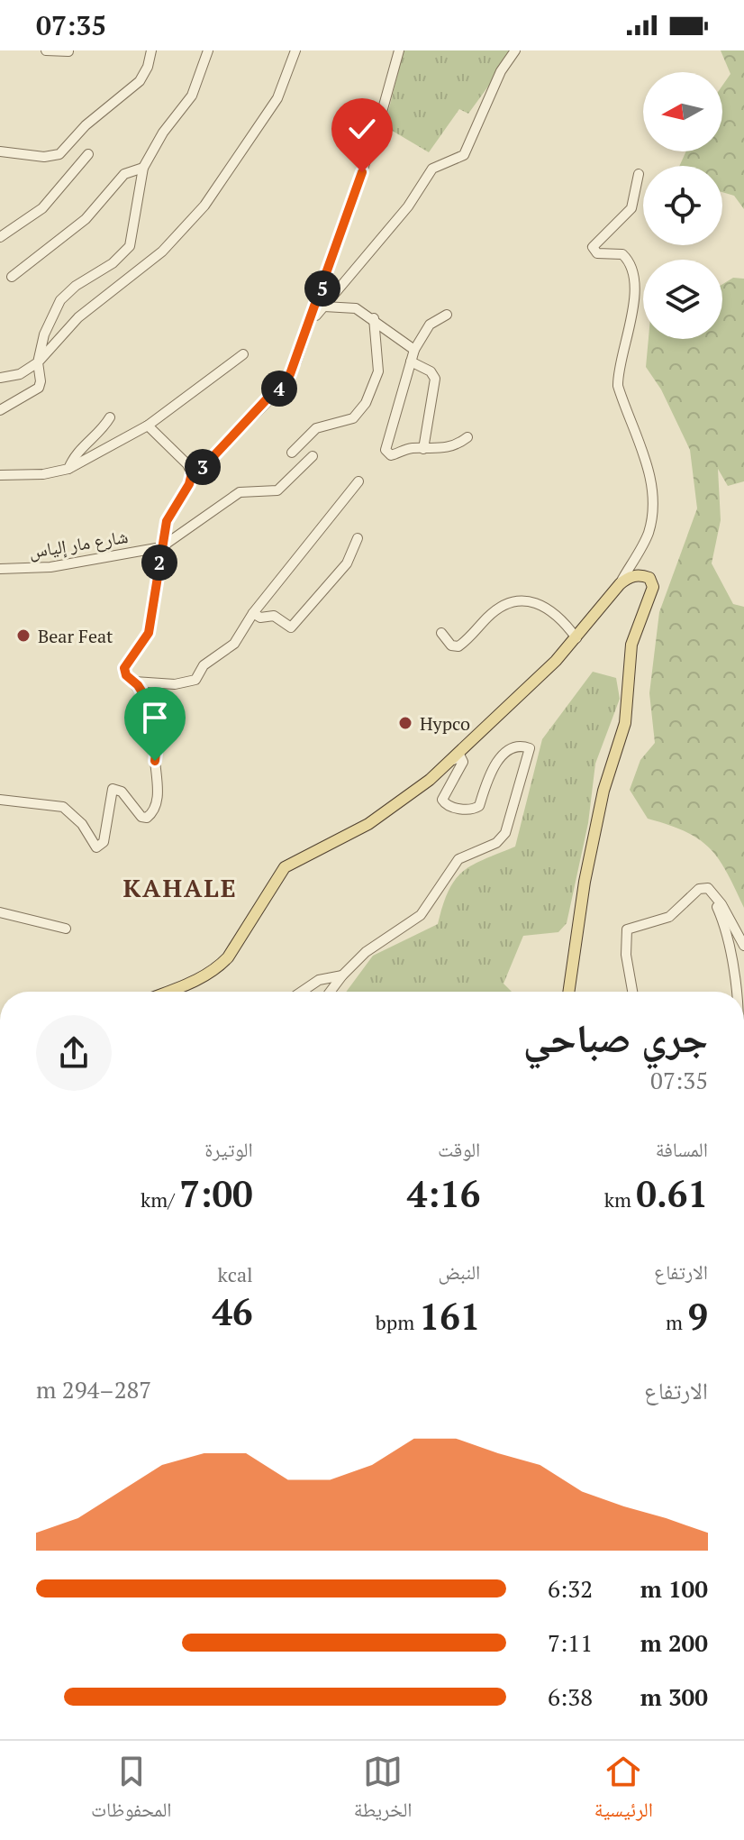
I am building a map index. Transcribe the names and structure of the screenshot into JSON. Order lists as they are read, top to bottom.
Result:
{
  "streets": {
    "street": ["شارع مار إلياس"]
  },
  "districts": ["KAHALE"],
  "places": ["Bear Feat", "Hypco"],
  "north": "left",
  "page": {
    "status": "07:35",
    "pins": [
      "5",
      "4",
      "3",
      "2"
    ],
    "heading": ["جري صباحي", "07:35"],
    "stats": [
      ["المسافة", "0.61 km"],
      ["الوقت", "4:16"],
      ["الوتيرة", "7:00 /km"],
      ["الارتفاع", "9 m"],
      ["النبض", "161 bpm"],
      ["kcal", "46"]
    ],
    "chart": ["الارتفاع", "287–294 m"],
    "list": [
      {
        "name": "100 m",
        "note": "6:32"
      },
      {
        "name": "200 m",
        "note": "7:11"
      },
      {
        "name": "300 m",
        "note": "6:38"
      }
    ],
    "tabs": ["الرئيسية", "الخريطة", "المحفوظات"]
  }
}
